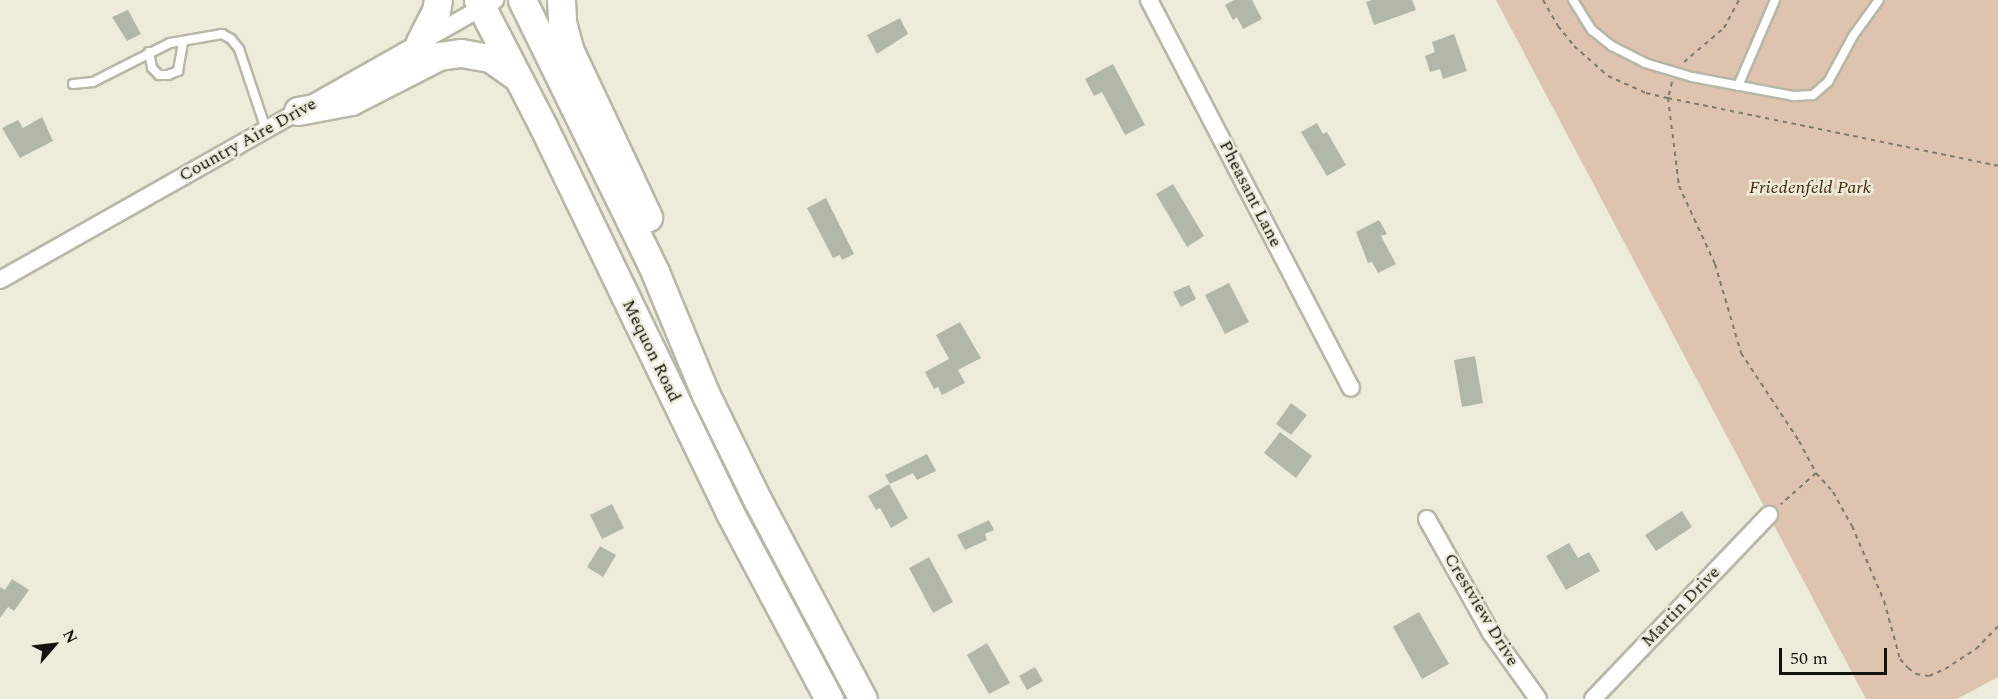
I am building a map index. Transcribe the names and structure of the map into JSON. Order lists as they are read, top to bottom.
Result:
{
  "streets": {
    "main road": ["Mequon Road"],
    "street": [
      "Country Aire Drive",
      "Pheasant Lane",
      "Martin Drive",
      "Crestview Drive"
    ]
  },
  "crossings": [
    ["Country Aire Drive", "Mequon Road"]
  ],
  "parks": ["Friedenfeld Park"],
  "scale_bar": "50 m",
  "north": "top right"
}
